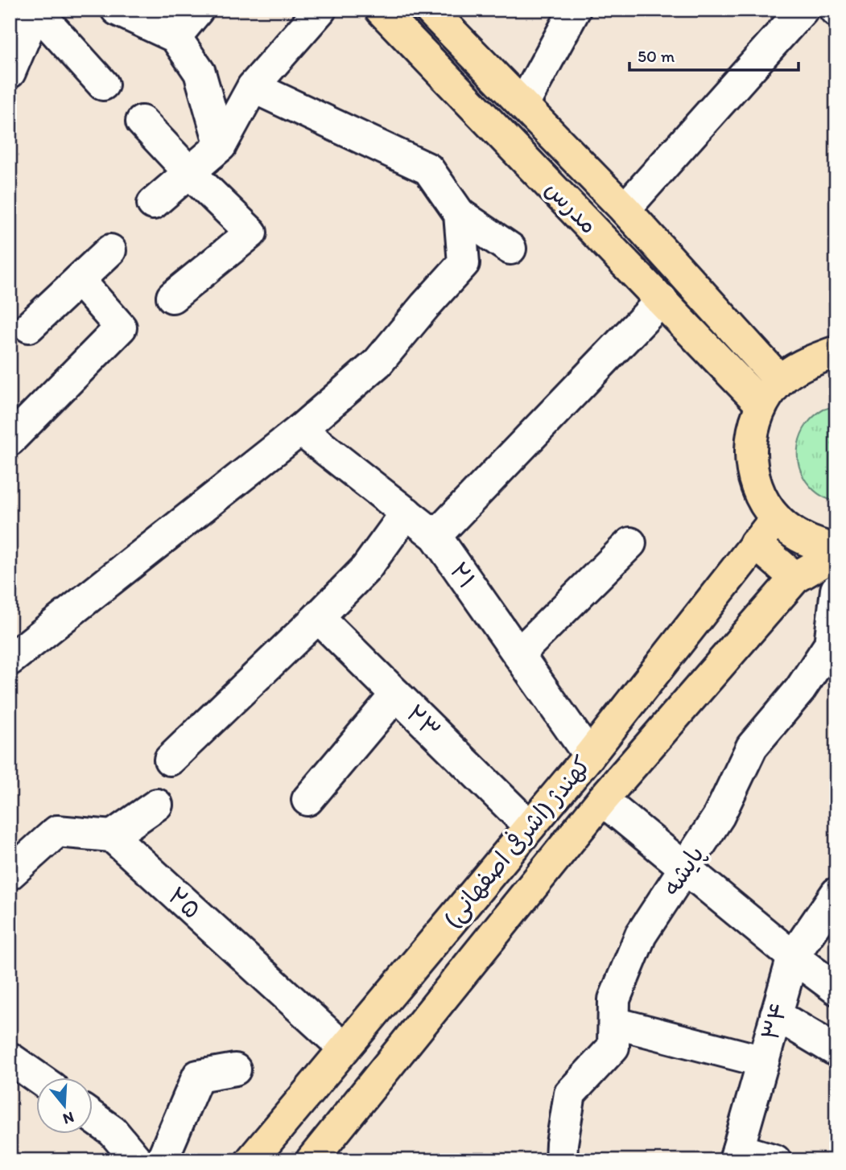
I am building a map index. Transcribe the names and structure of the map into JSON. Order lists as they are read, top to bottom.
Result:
{
  "streets": {
    "main road": ["مدرس", "کهندژ (اشرفی اصفهانی)"],
    "street": [
      "۲۱",
      "۲۳",
      "پایشه",
      "۲۵",
      "۳۴"
    ]
  },
  "crossings": [
    ["۲۱", "کهندژ (اشرفی اصفهانی)"],
    ["۲۳", "کهندژ (اشرفی اصفهانی)"],
    ["کهندژ (اشرفی اصفهانی)", "۲۵"]
  ],
  "scale_bar": "50 m",
  "north": "bottom"
}
